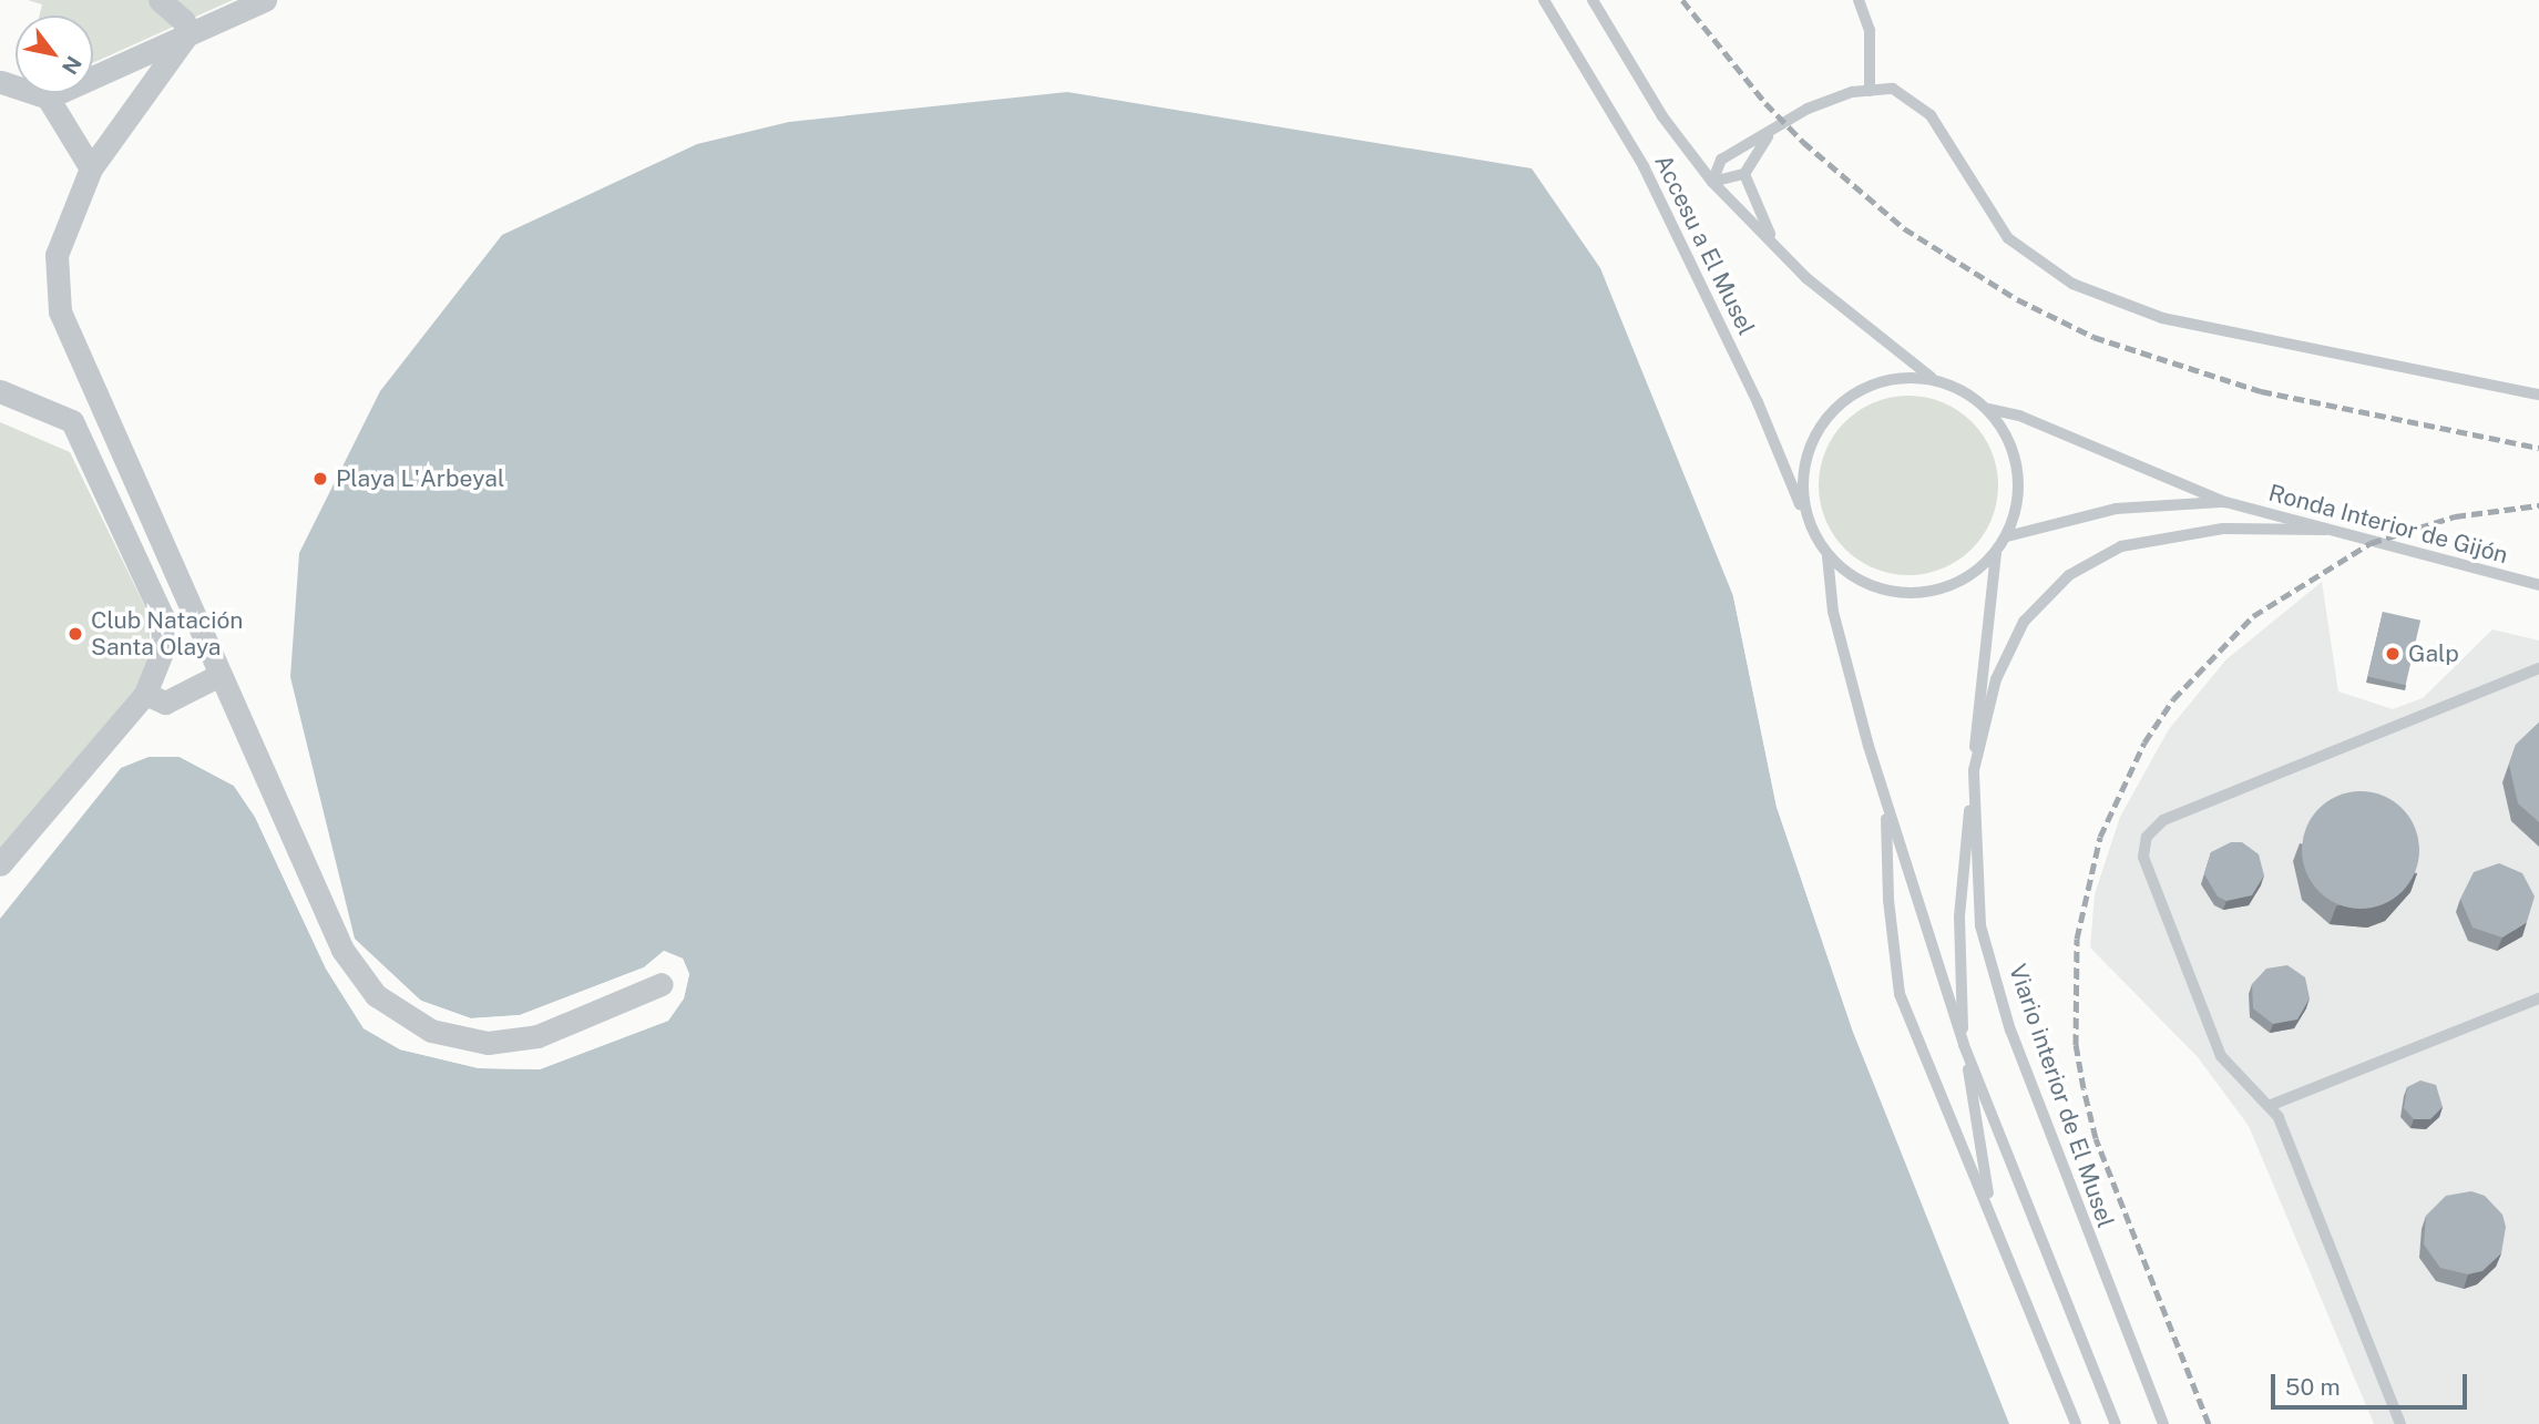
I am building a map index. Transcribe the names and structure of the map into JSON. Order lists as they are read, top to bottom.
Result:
{
  "streets": {
    "lane": ["Accesu a El Musel", "Ronda Interior de Gijón", "Viario interior de El Musel"]
  },
  "crossings": [
    ["Accesu a El Musel", "Ronda Interior de Gijón"],
    ["Accesu a El Musel", "Viario interior de El Musel"],
    ["Ronda Interior de Gijón", "Viario interior de El Musel"]
  ],
  "places": ["Playa L'Arbeyal", "Club Natación Santa Olaya", "Galp"],
  "scale_bar": "50 m",
  "north": "bottom right"
}
